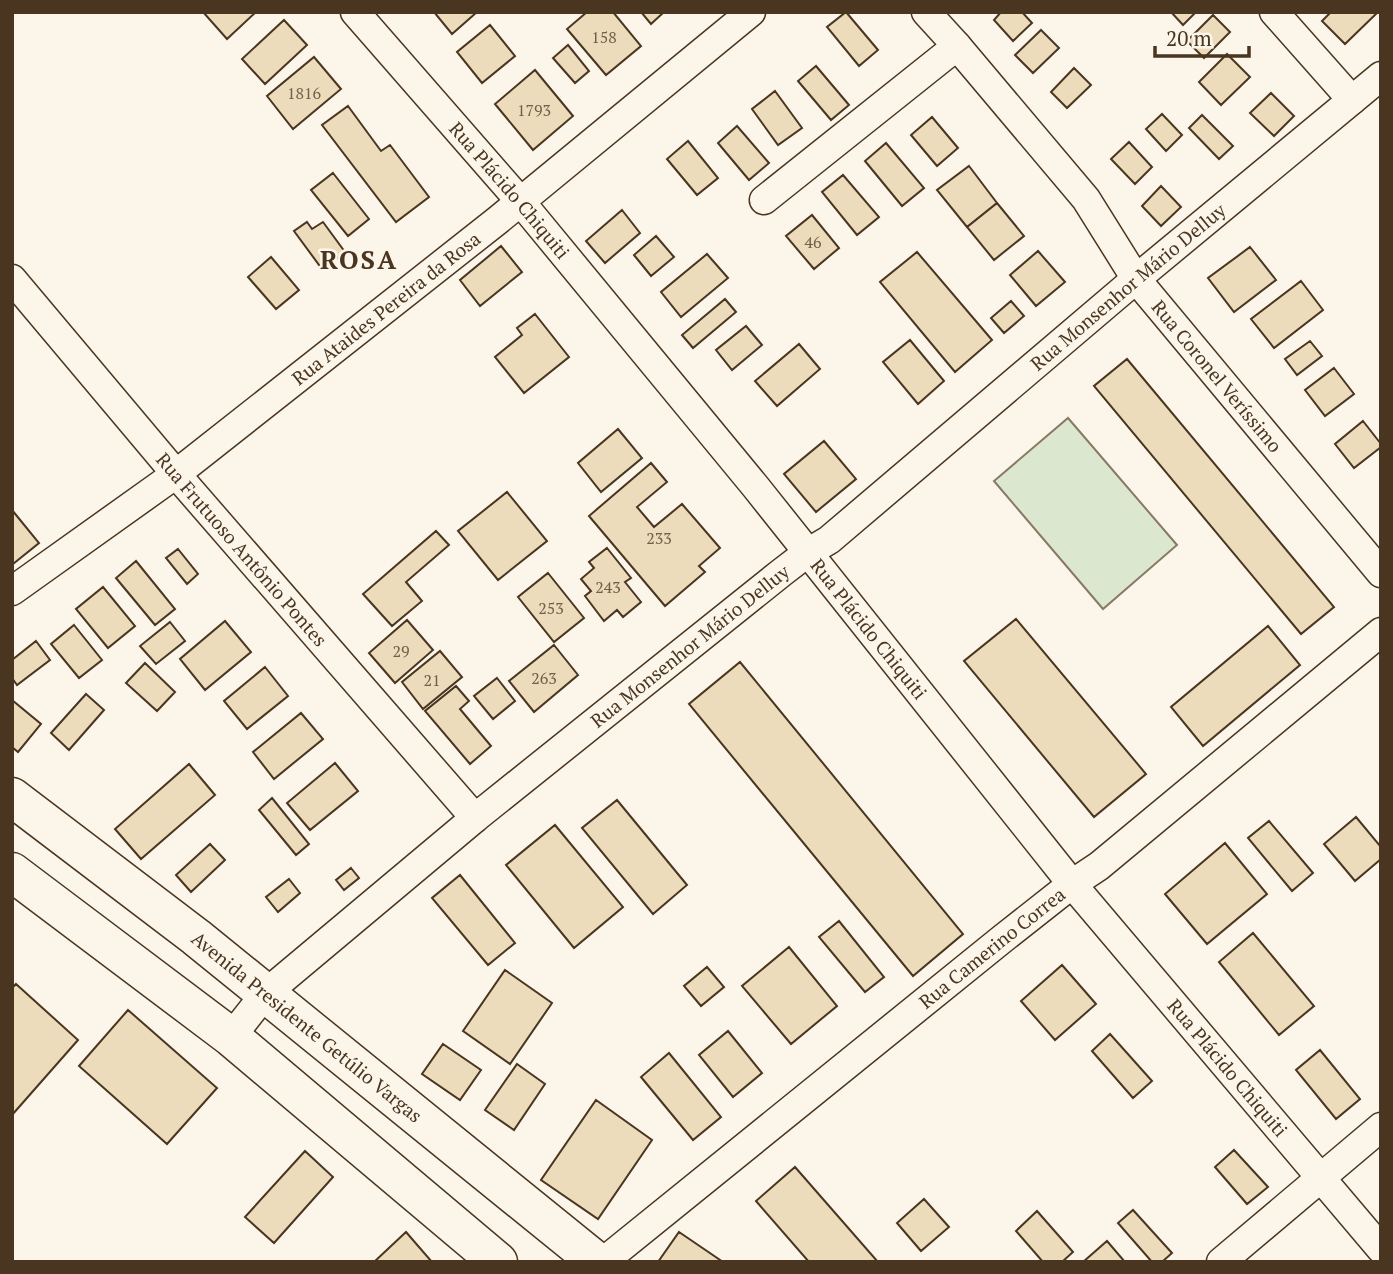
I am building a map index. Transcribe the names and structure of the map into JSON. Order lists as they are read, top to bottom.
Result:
{
  "streets": {
    "main road": ["Avenida Presidente Getúlio Vargas"],
    "street": [
      "Rua Plácido Chiquiti",
      "Rua Monsenhor Mário Delluy",
      "Rua Ataides Pereira da Rosa",
      "Rua Coronel Veríssimo",
      "Rua Frutuoso Antônio Pontes",
      "Rua Camerino Correa"
    ]
  },
  "crossings": [
    ["Rua Plácido Chiquiti", "Rua Monsenhor Mário Delluy"],
    ["Rua Plácido Chiquiti", "Rua Ataides Pereira da Rosa"],
    ["Rua Plácido Chiquiti", "Rua Camerino Correa"],
    ["Rua Monsenhor Mário Delluy", "Rua Coronel Veríssimo"],
    ["Rua Monsenhor Mário Delluy", "Rua Frutuoso Antônio Pontes"],
    ["Rua Monsenhor Mário Delluy", "Avenida Presidente Getúlio Vargas"],
    ["Rua Ataides Pereira da Rosa", "Rua Frutuoso Antônio Pontes"]
  ],
  "districts": ["ROSA"],
  "house_numbers": [
    "158",
    "1816",
    "1793",
    "46",
    "233",
    "243",
    "253",
    "29",
    "263",
    "21"
  ],
  "scale_bar": "20 m"
}
